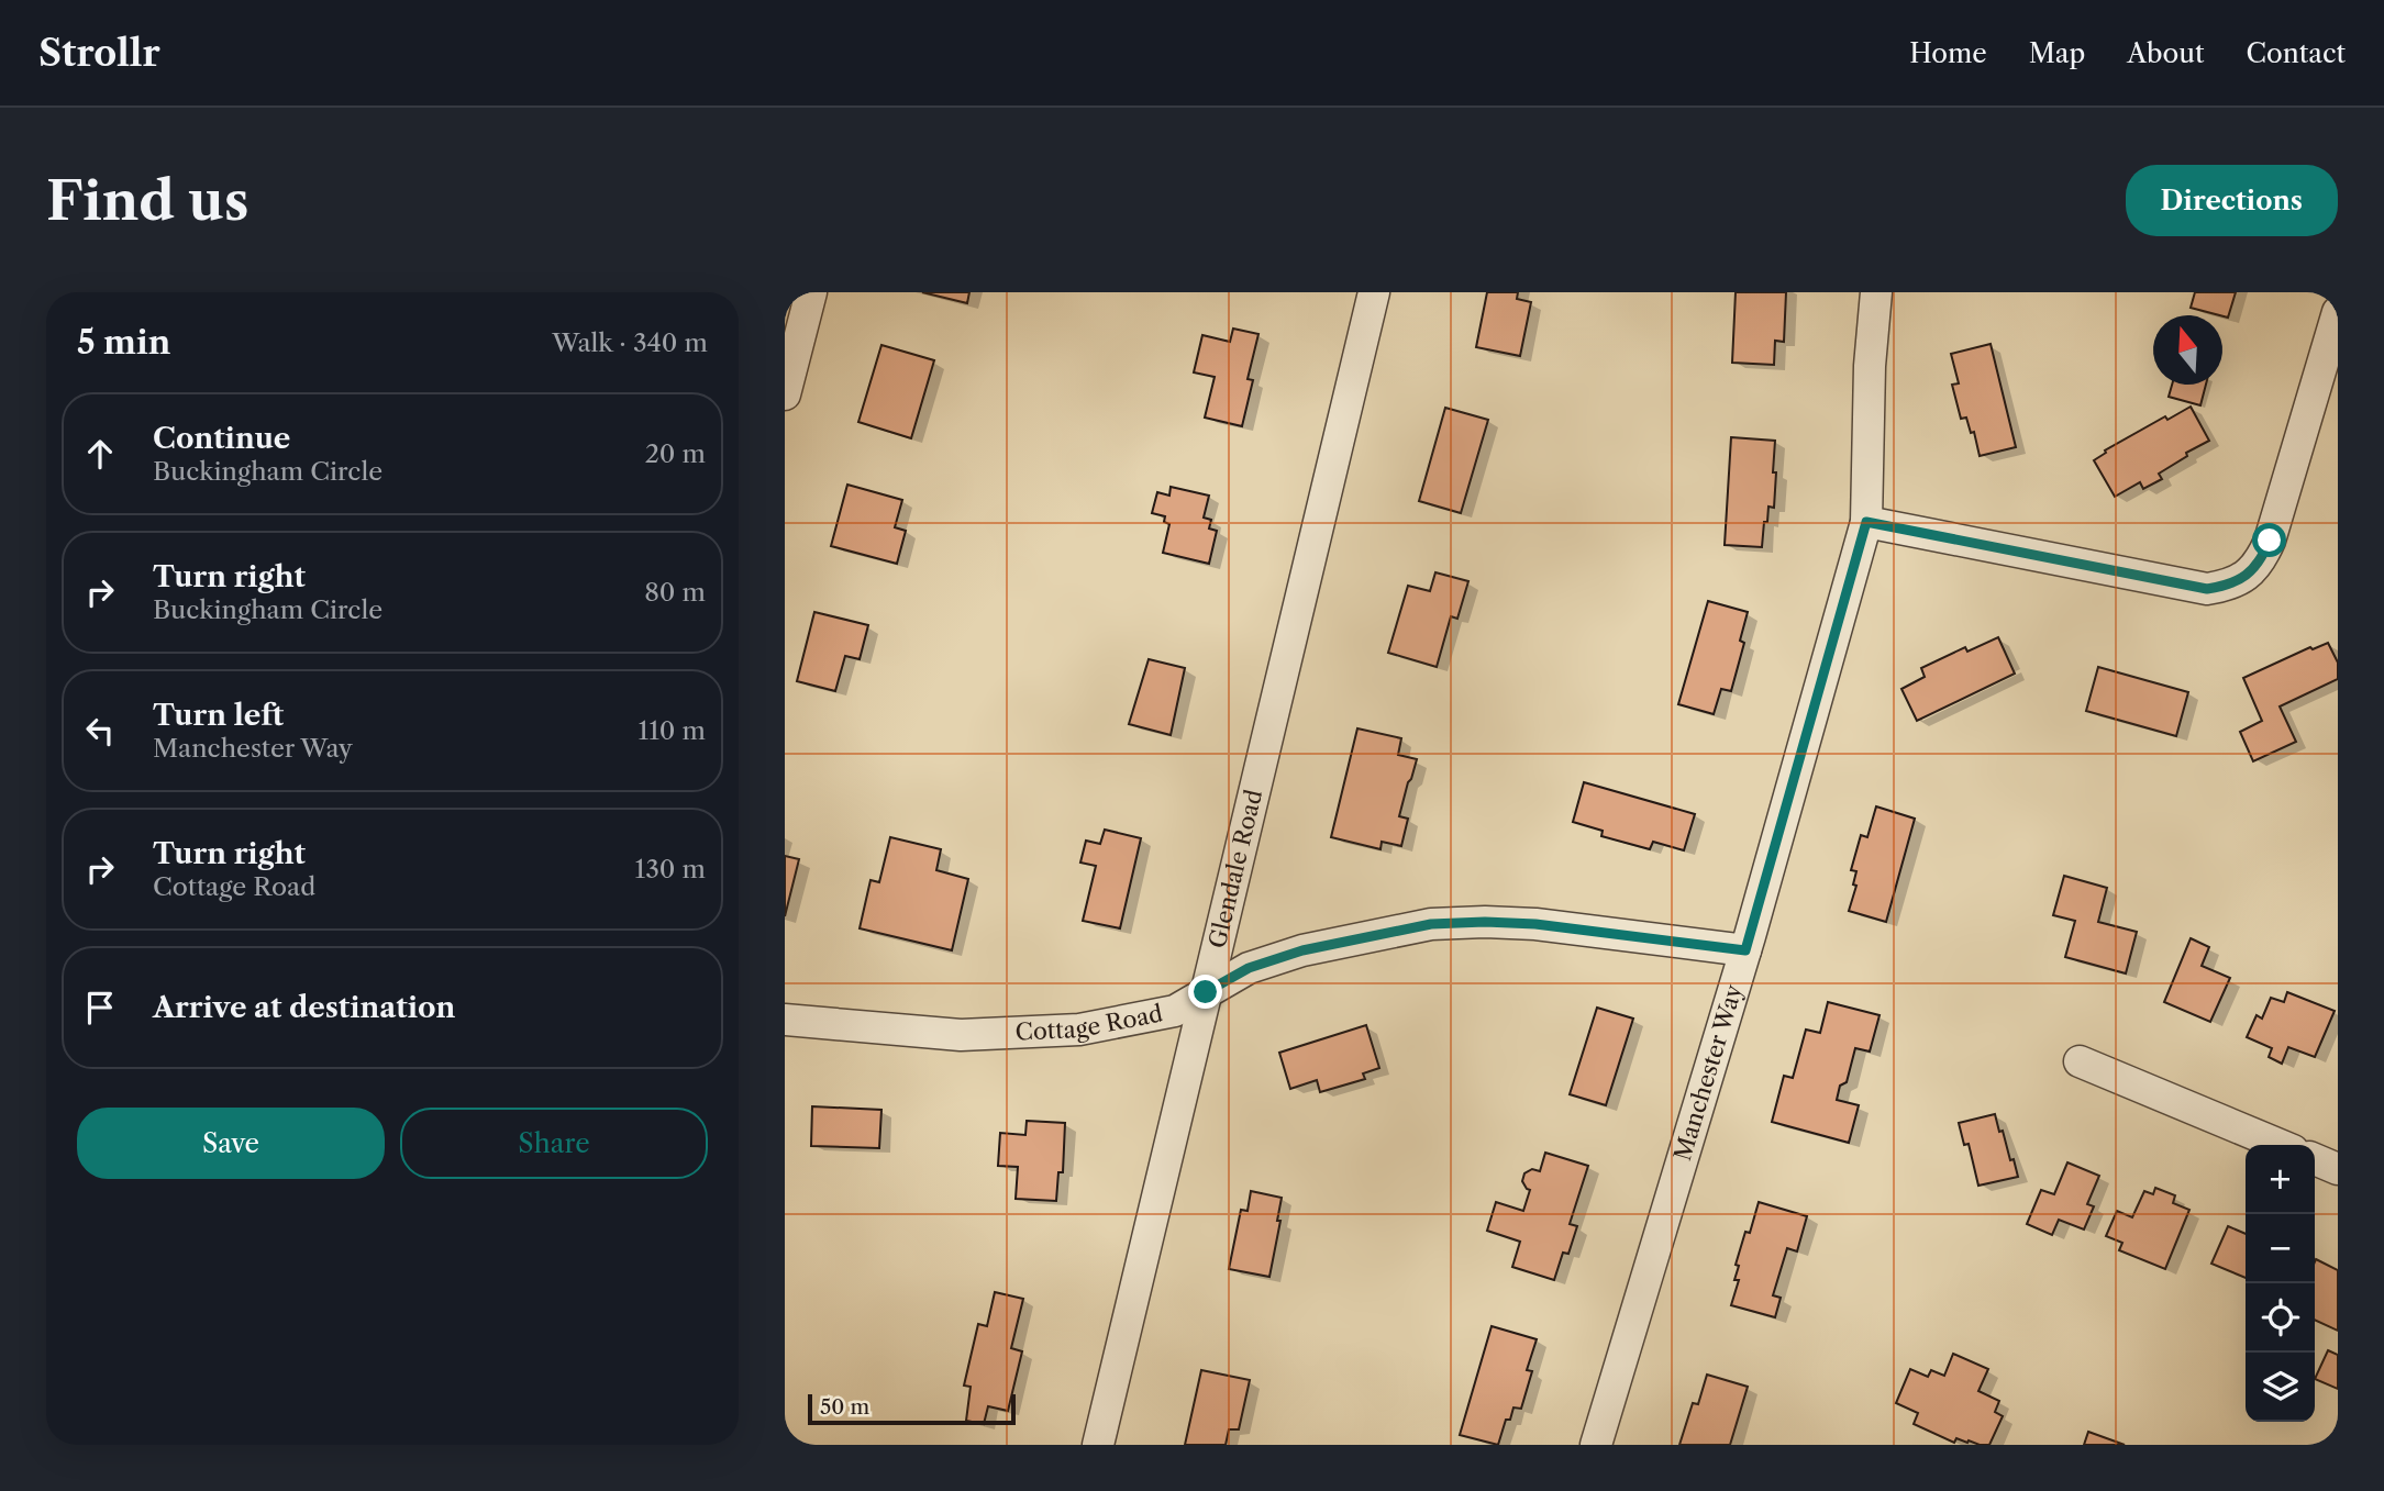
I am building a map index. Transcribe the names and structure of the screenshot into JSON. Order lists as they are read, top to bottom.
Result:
{
  "streets": {
    "street": ["Glendale Road", "Cottage Road", "Manchester Way"]
  },
  "crossings": [
    ["Glendale Road", "Cottage Road"],
    ["Cottage Road", "Manchester Way"]
  ],
  "scale_bar": "50 m",
  "north": "top",
  "page": {
    "header": "Strollr",
    "nav": [
      "Home",
      "Map",
      "About",
      "Contact"
    ],
    "buttons": [
      "Directions",
      ["Save", "Share"]
    ],
    "title": "Find us",
    "heading": ["5 min", "Walk · 340 m"],
    "list": [
      ["Continue", "Buckingham Circle", "20 m"],
      ["Turn right", "Buckingham Circle", "80 m"],
      ["Turn left", "Manchester Way", "110 m"],
      ["Turn right", "Cottage Road", "130 m"],
      "Arrive at destination"
    ],
    "map_buttons": ["+", "−"],
    "scale": "50 m"
  }
}
